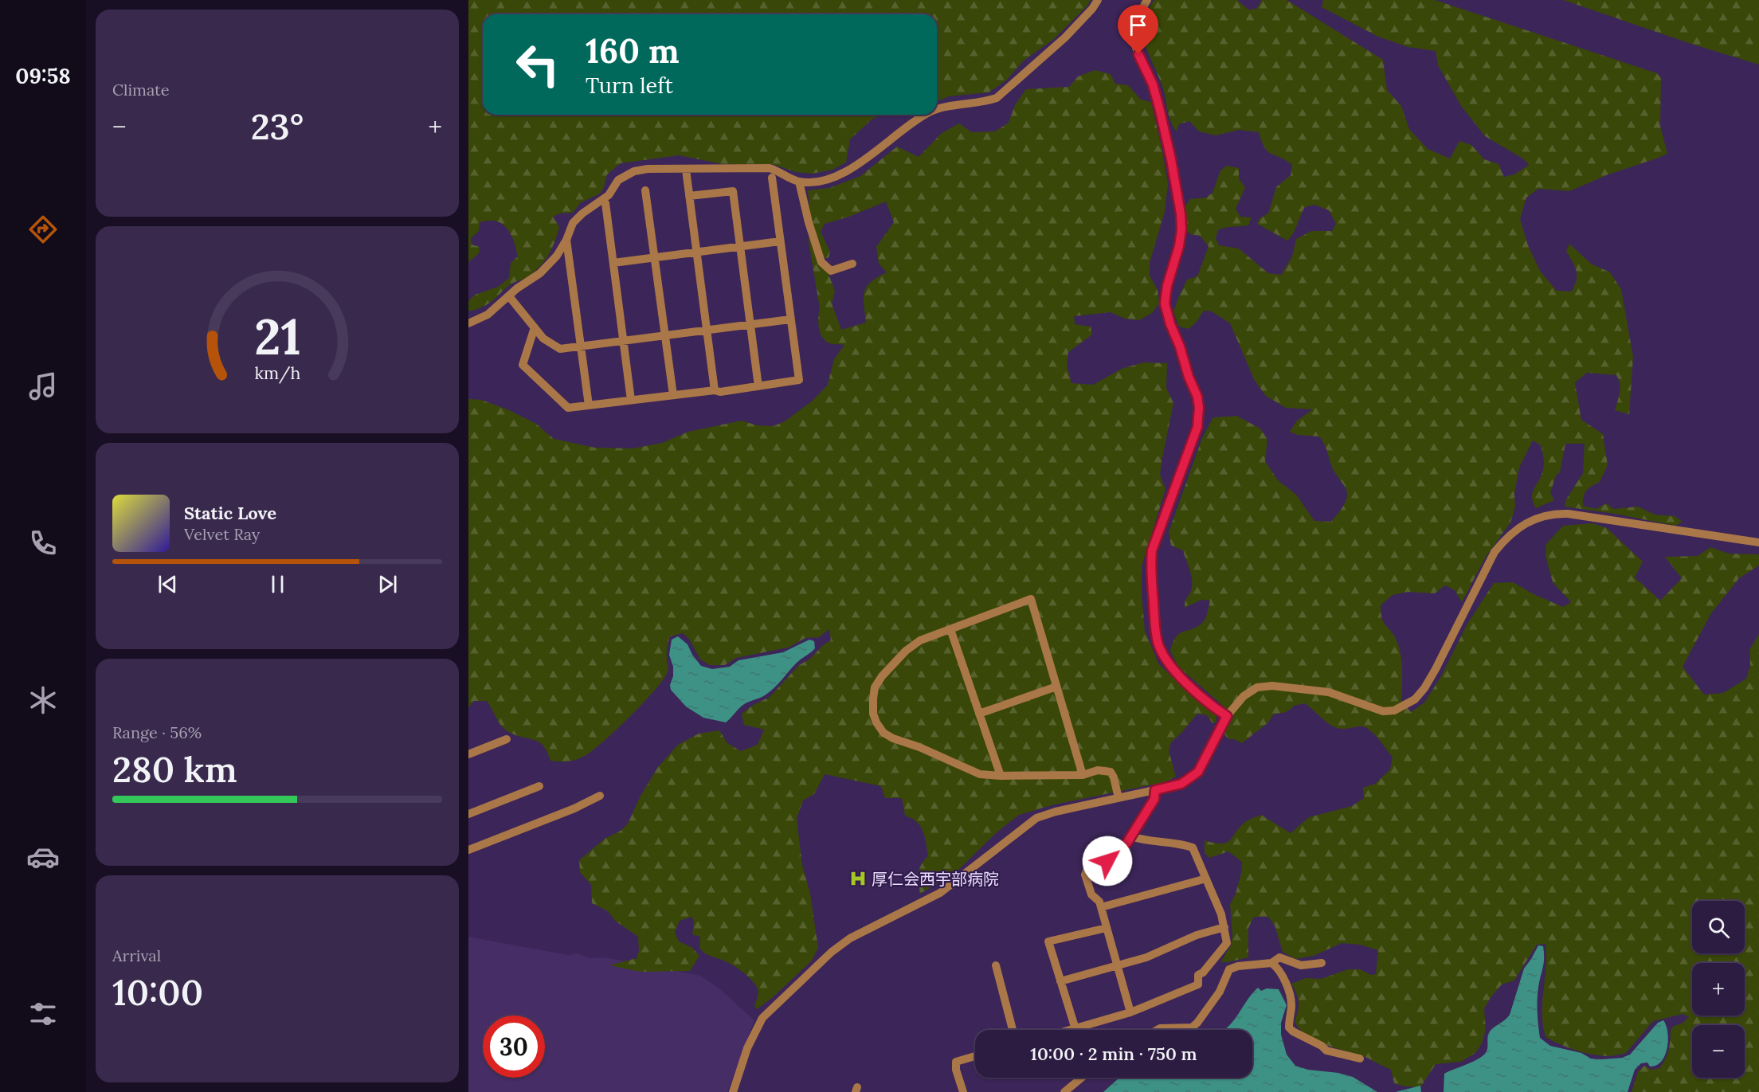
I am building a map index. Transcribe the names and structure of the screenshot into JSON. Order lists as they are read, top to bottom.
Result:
{
  "places": {
    "hospital": ["厚仁会西宇部病院"]
  },
  "page": {
    "tabs": "09:58",
    "tile": [
      "Climate",
      ["Range · 56%", "280 km"],
      ["Arrival", "10:00"]
    ],
    "turn": ["160 m", "Turn left"],
    "heat": ["−", "23°", "+"],
    "song": ["Static Love", "Velvet Ray"],
    "map_buttons": ["+", "−"],
    "limit": "30",
    "trip": "10:00 · 2 min · 750 m",
    "gauge": ["21", "km/h"]
  }
}
